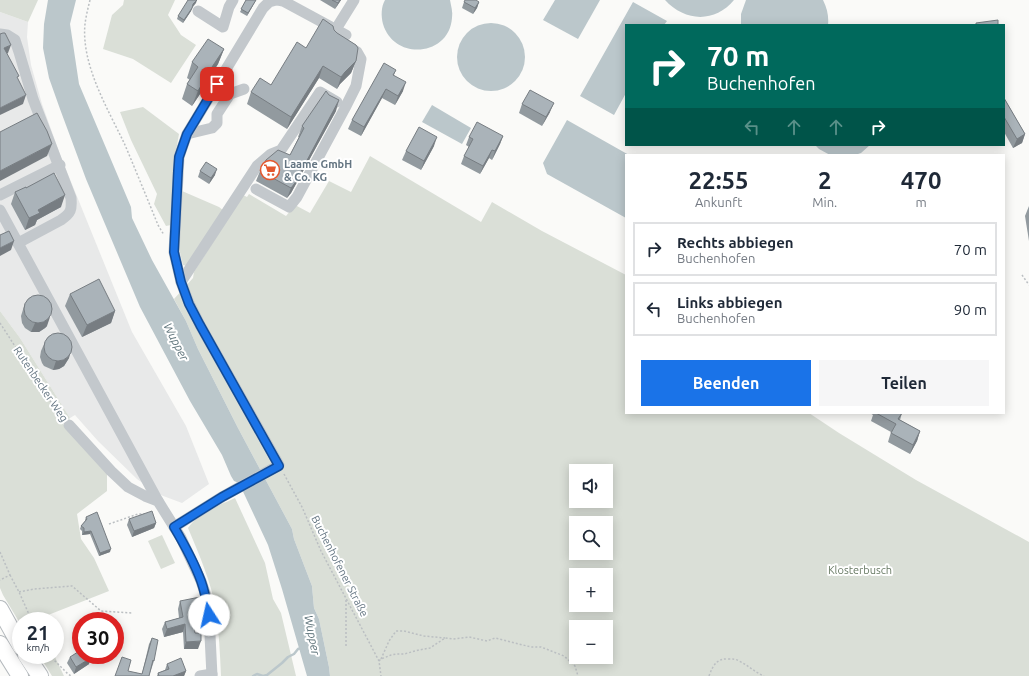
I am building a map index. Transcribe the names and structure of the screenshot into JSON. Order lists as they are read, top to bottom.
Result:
{
  "streets": {
    "path": ["Rutenbecker Weg", "Buchenhofener Straße"]
  },
  "water": ["Wupper"],
  "parks": ["Klosterbusch"],
  "places": {
    "supermarket": ["Laame GmbH & Co. KG"]
  },
  "page": {
    "turn": ["70 m", "Buchenhofen"],
    "eta": [
      "22:55",
      "Ankunft",
      "2",
      "Min.",
      "470",
      "m"
    ],
    "list": [
      {
        "name": "Rechts abbiegen",
        "note": "Buchenhofen",
        "value": "70 m"
      },
      {
        "name": "Links abbiegen",
        "note": "Buchenhofen",
        "value": "90 m"
      }
    ],
    "buttons": ["Beenden", "Teilen"],
    "map_buttons": ["+", "−"],
    "speed": "21 km/h",
    "limit": "30"
  }
}
